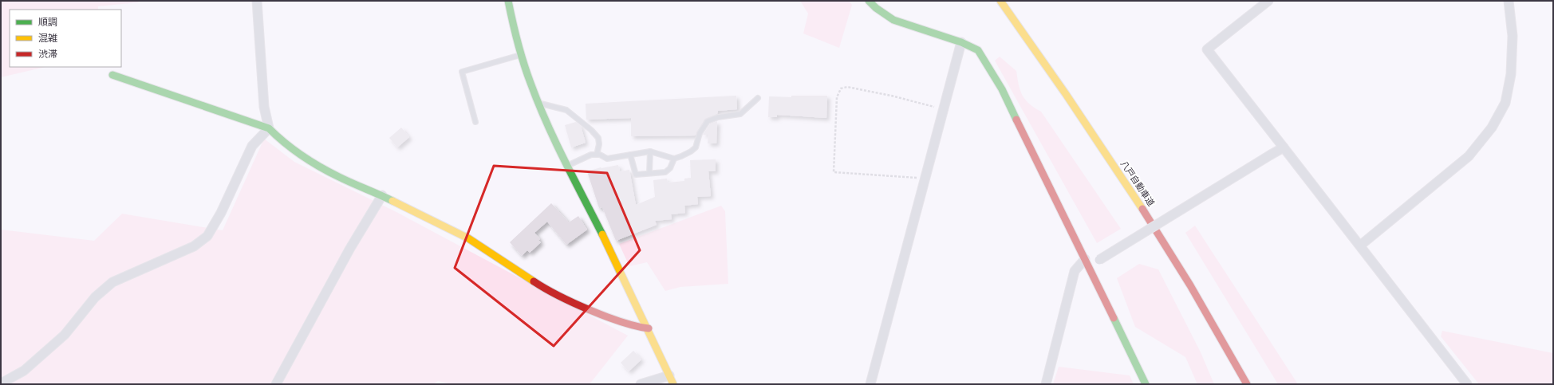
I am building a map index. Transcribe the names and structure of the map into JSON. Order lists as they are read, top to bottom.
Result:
{
  "streets": {
    "main road": ["八戸自動車道"]
  },
  "legend": ["順調", "混雑", "渋滞"]
}
